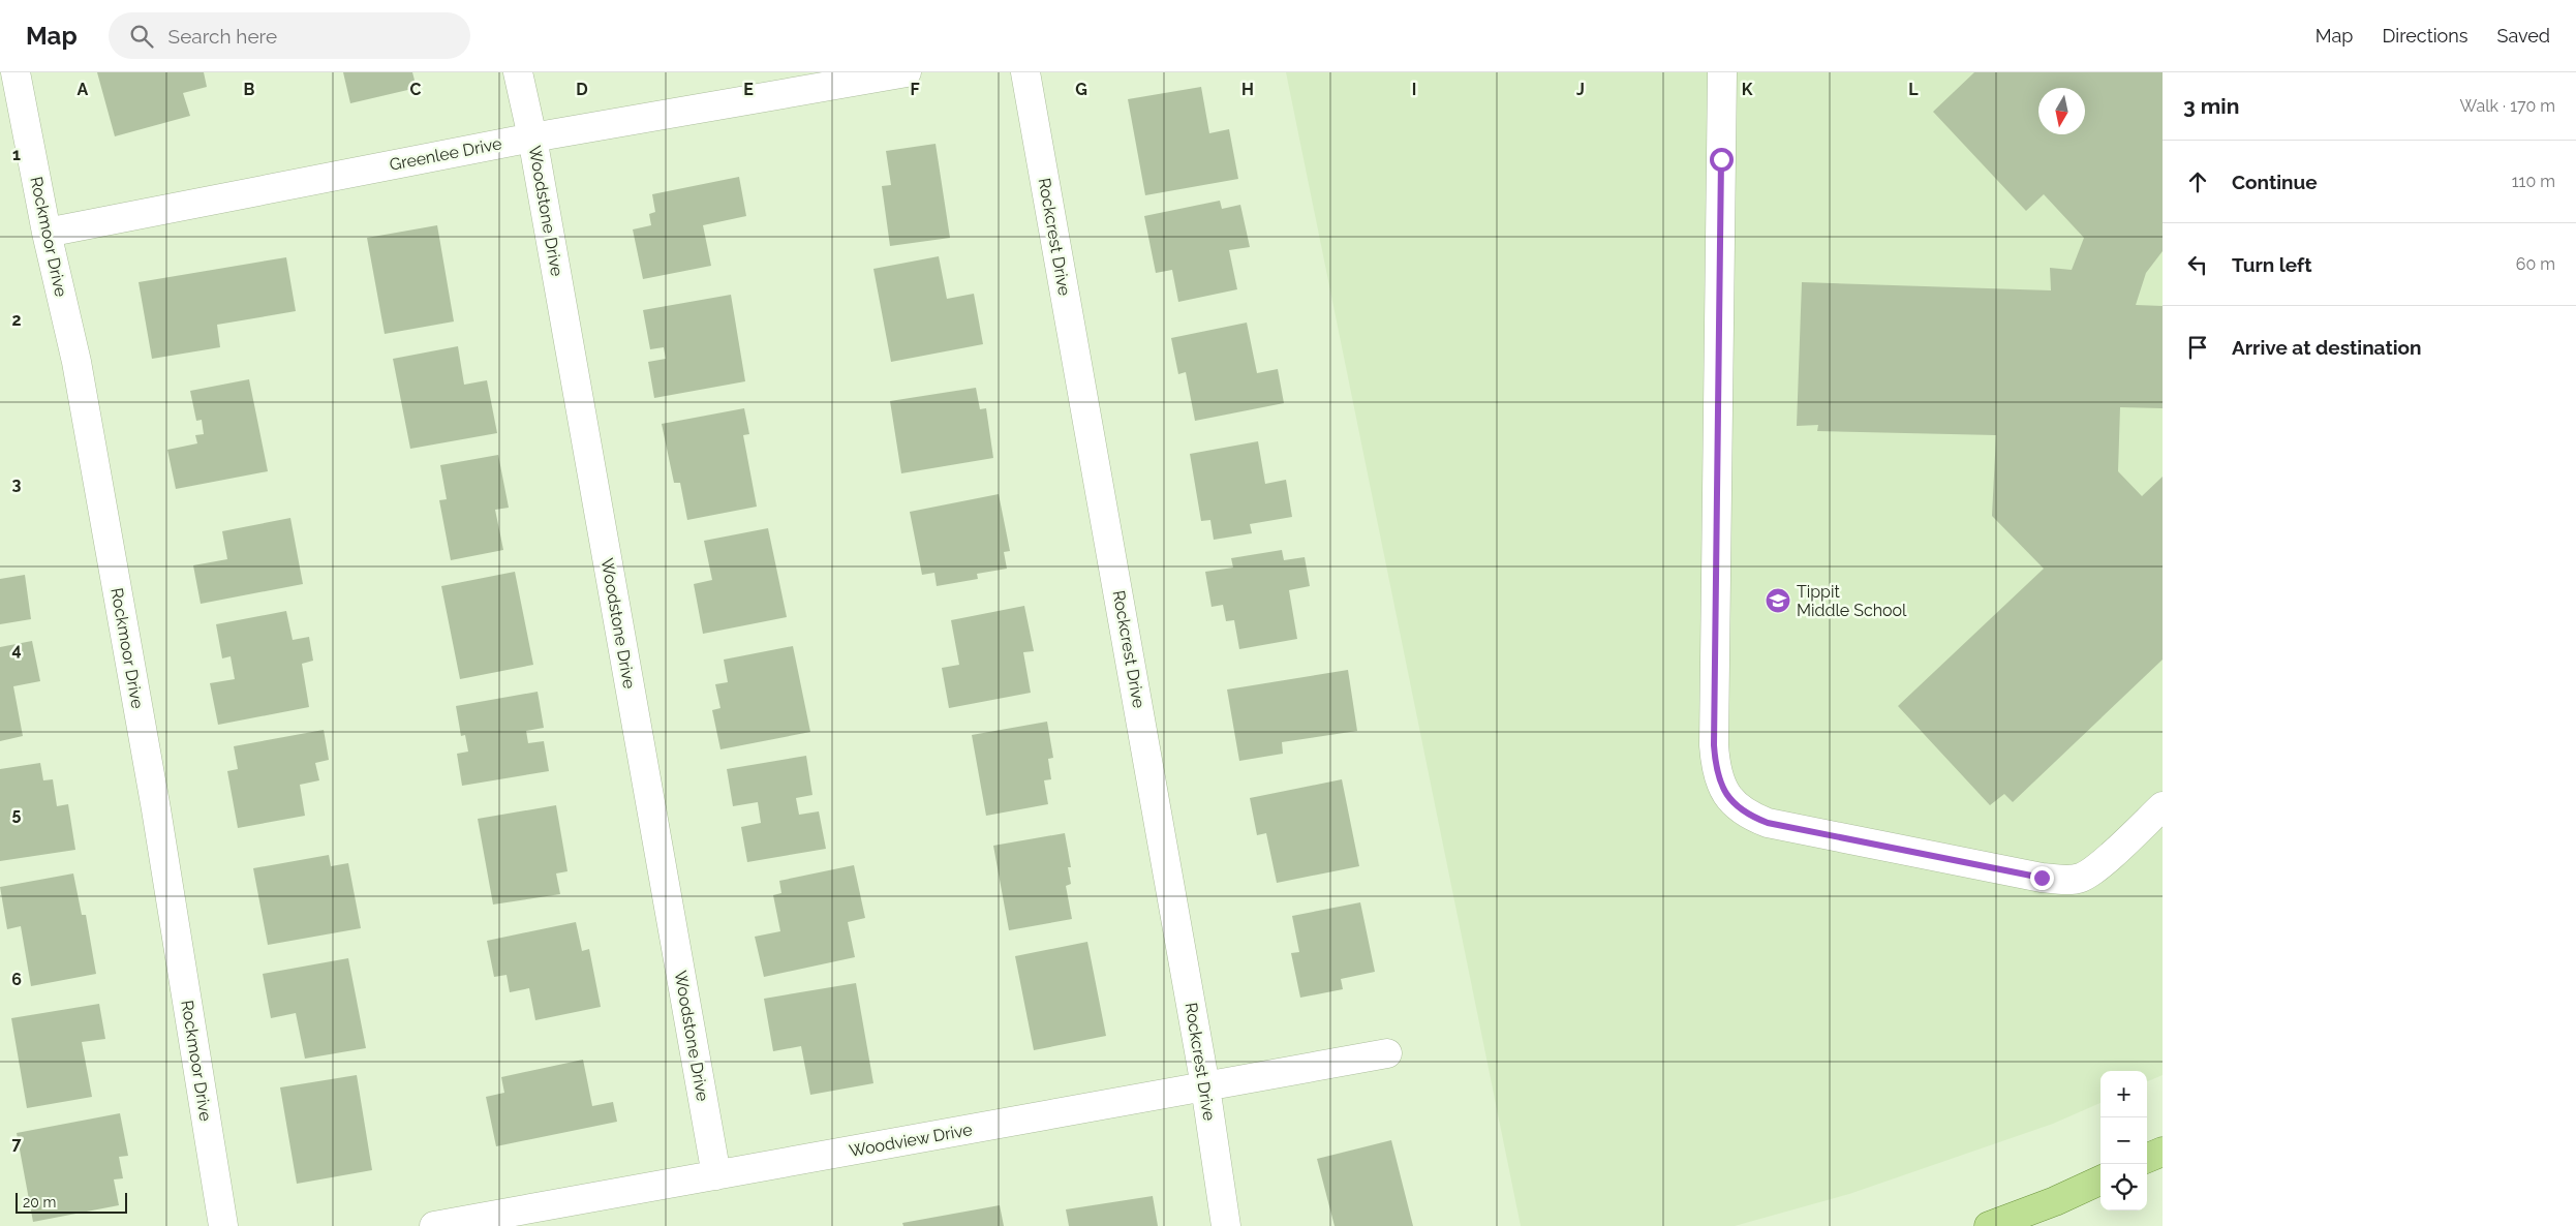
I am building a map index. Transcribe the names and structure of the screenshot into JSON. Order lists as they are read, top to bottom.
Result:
{
  "streets": {
    "street": [
      "Greenlee Drive",
      "Woodstone Drive",
      "Rockmoor Drive",
      "Rockcrest Drive",
      "Woodview Drive"
    ]
  },
  "crossings": [
    ["Greenlee Drive", "Woodstone Drive"],
    ["Greenlee Drive", "Rockmoor Drive"],
    ["Woodstone Drive", "Woodview Drive"],
    ["Rockcrest Drive", "Woodview Drive"]
  ],
  "places": {
    "school or university": ["Tippit Middle School"]
  },
  "scale_bar": "20 m",
  "north": "bottom",
  "page": {
    "header": "Map",
    "search": "Search here",
    "nav": ["Map", "Directions", "Saved"],
    "heading": ["3 min", "Walk · 170 m"],
    "list": [
      ["Continue", "110 m"],
      ["Turn left", "60 m"],
      "Arrive at destination"
    ],
    "map_buttons": ["+", "−"],
    "scale": "20 m"
  },
  "grid": {
    "columns": [
      "A",
      "B",
      "C",
      "D",
      "E",
      "F",
      "G",
      "H",
      "I",
      "J",
      "K",
      "L"
    ],
    "rows": [
      "1",
      "2",
      "3",
      "4",
      "5",
      "6",
      "7"
    ]
  }
}
